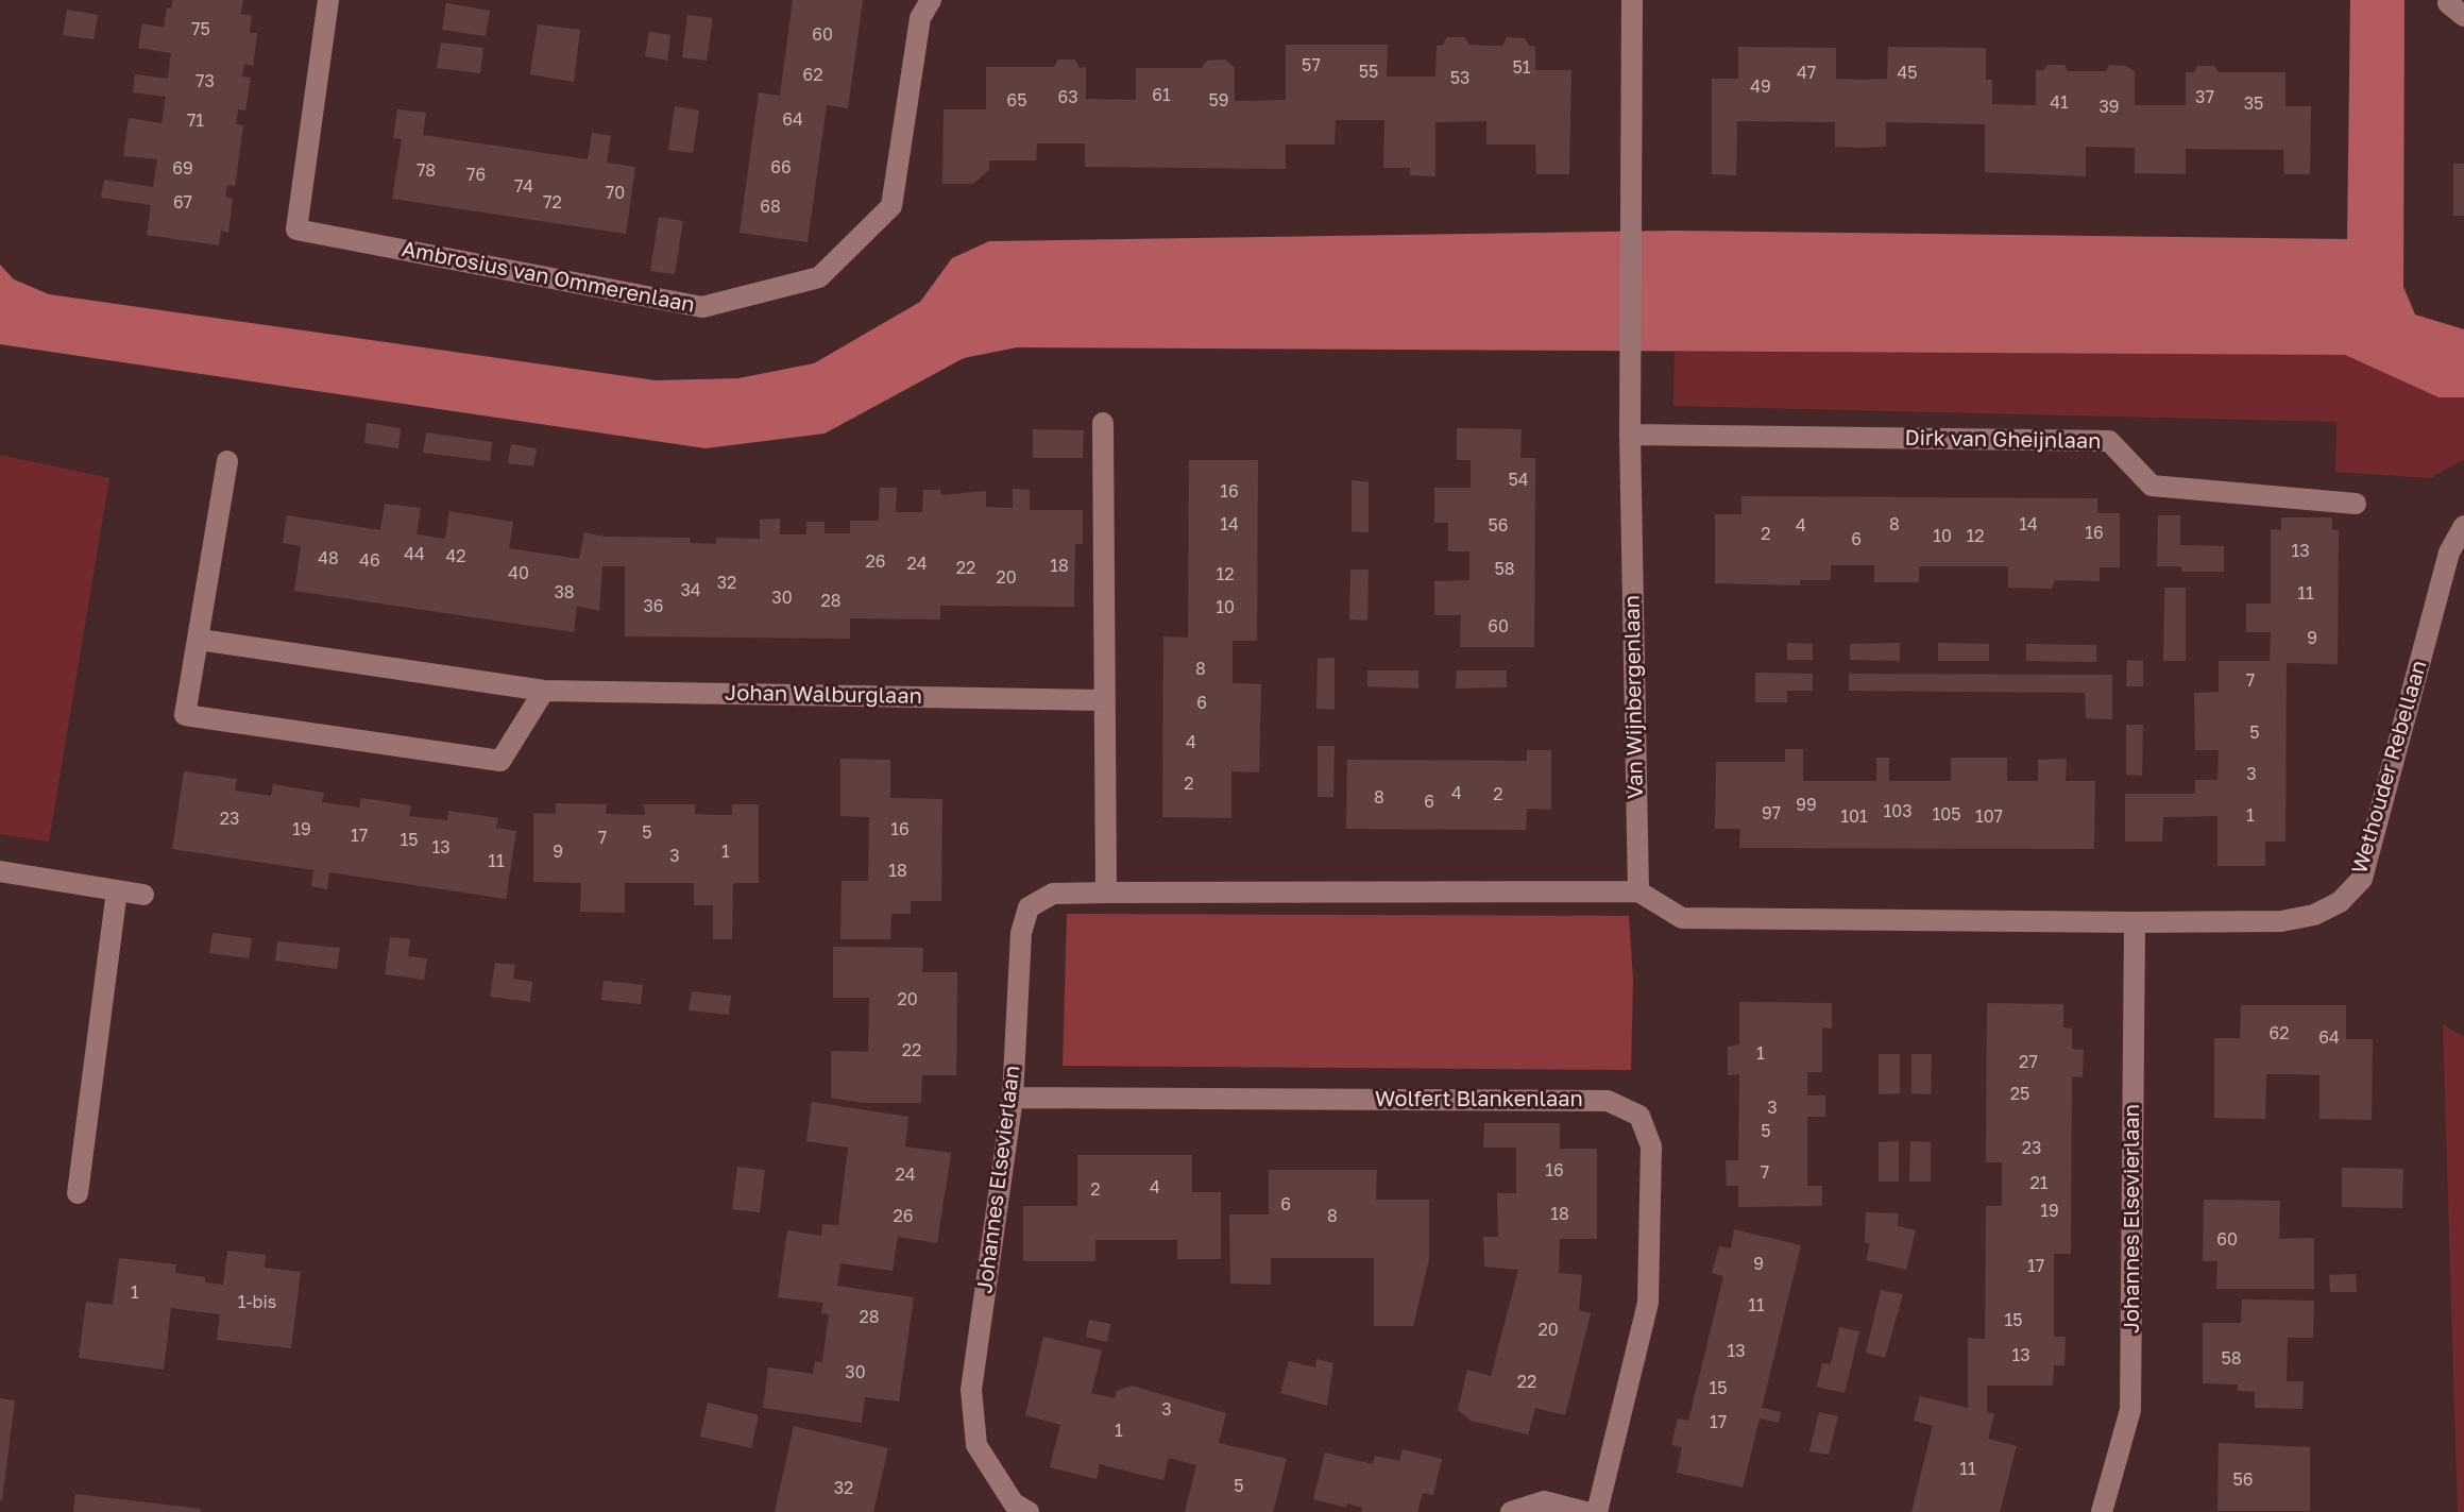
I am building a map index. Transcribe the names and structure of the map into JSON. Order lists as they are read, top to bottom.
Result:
{
  "streets": {
    "street": [
      "Ambrosius van Ommerenlaan",
      "Dirk van Gheijnlaan",
      "Johan Walburglaan",
      "Van Wijnbergenlaan",
      "Wethouder Rebellaan",
      "Wolfert Blankenlaan",
      "Johannes Elsevierlaan"
    ]
  },
  "crossings": [
    ["Dirk van Gheijnlaan", "Van Wijnbergenlaan"],
    ["Wethouder Rebellaan", "Johannes Elsevierlaan"],
    ["Wolfert Blankenlaan", "Johannes Elsevierlaan"]
  ],
  "house_numbers": [
    "75",
    "60",
    "57",
    "51",
    "55",
    "47",
    "45",
    "62",
    "53",
    "73",
    "49",
    "61",
    "63",
    "37",
    "65",
    "59",
    "41",
    "35",
    "39",
    "64",
    "71",
    "66",
    "69",
    "78",
    "76",
    "74",
    "70",
    "67",
    "72",
    "68",
    "54",
    "16",
    "14",
    "8",
    "14",
    "56",
    "4",
    "16",
    "2",
    "10",
    "12",
    "6",
    "13",
    "44",
    "42",
    "48",
    "46",
    "26",
    "24",
    "18",
    "22",
    "58",
    "40",
    "12",
    "20",
    "32",
    "34",
    "38",
    "11",
    "30",
    "28",
    "36",
    "10",
    "60",
    "9",
    "8",
    "7",
    "6",
    "5",
    "4",
    "3",
    "2",
    "4",
    "2",
    "8",
    "6",
    "99",
    "103",
    "97",
    "105",
    "1",
    "101",
    "107",
    "23",
    "19",
    "16",
    "5",
    "17",
    "7",
    "15",
    "13",
    "9",
    "1",
    "3",
    "11",
    "18",
    "20",
    "62",
    "64",
    "22",
    "1",
    "27",
    "25",
    "3",
    "5",
    "23",
    "16",
    "7",
    "24",
    "21",
    "4",
    "2",
    "6",
    "19",
    "18",
    "26",
    "8",
    "60",
    "9",
    "17",
    "1",
    "1-bis",
    "11",
    "28",
    "15",
    "20",
    "13",
    "13",
    "58",
    "30",
    "22",
    "15",
    "3",
    "17",
    "1",
    "11",
    "56",
    "5",
    "32"
  ]
}
